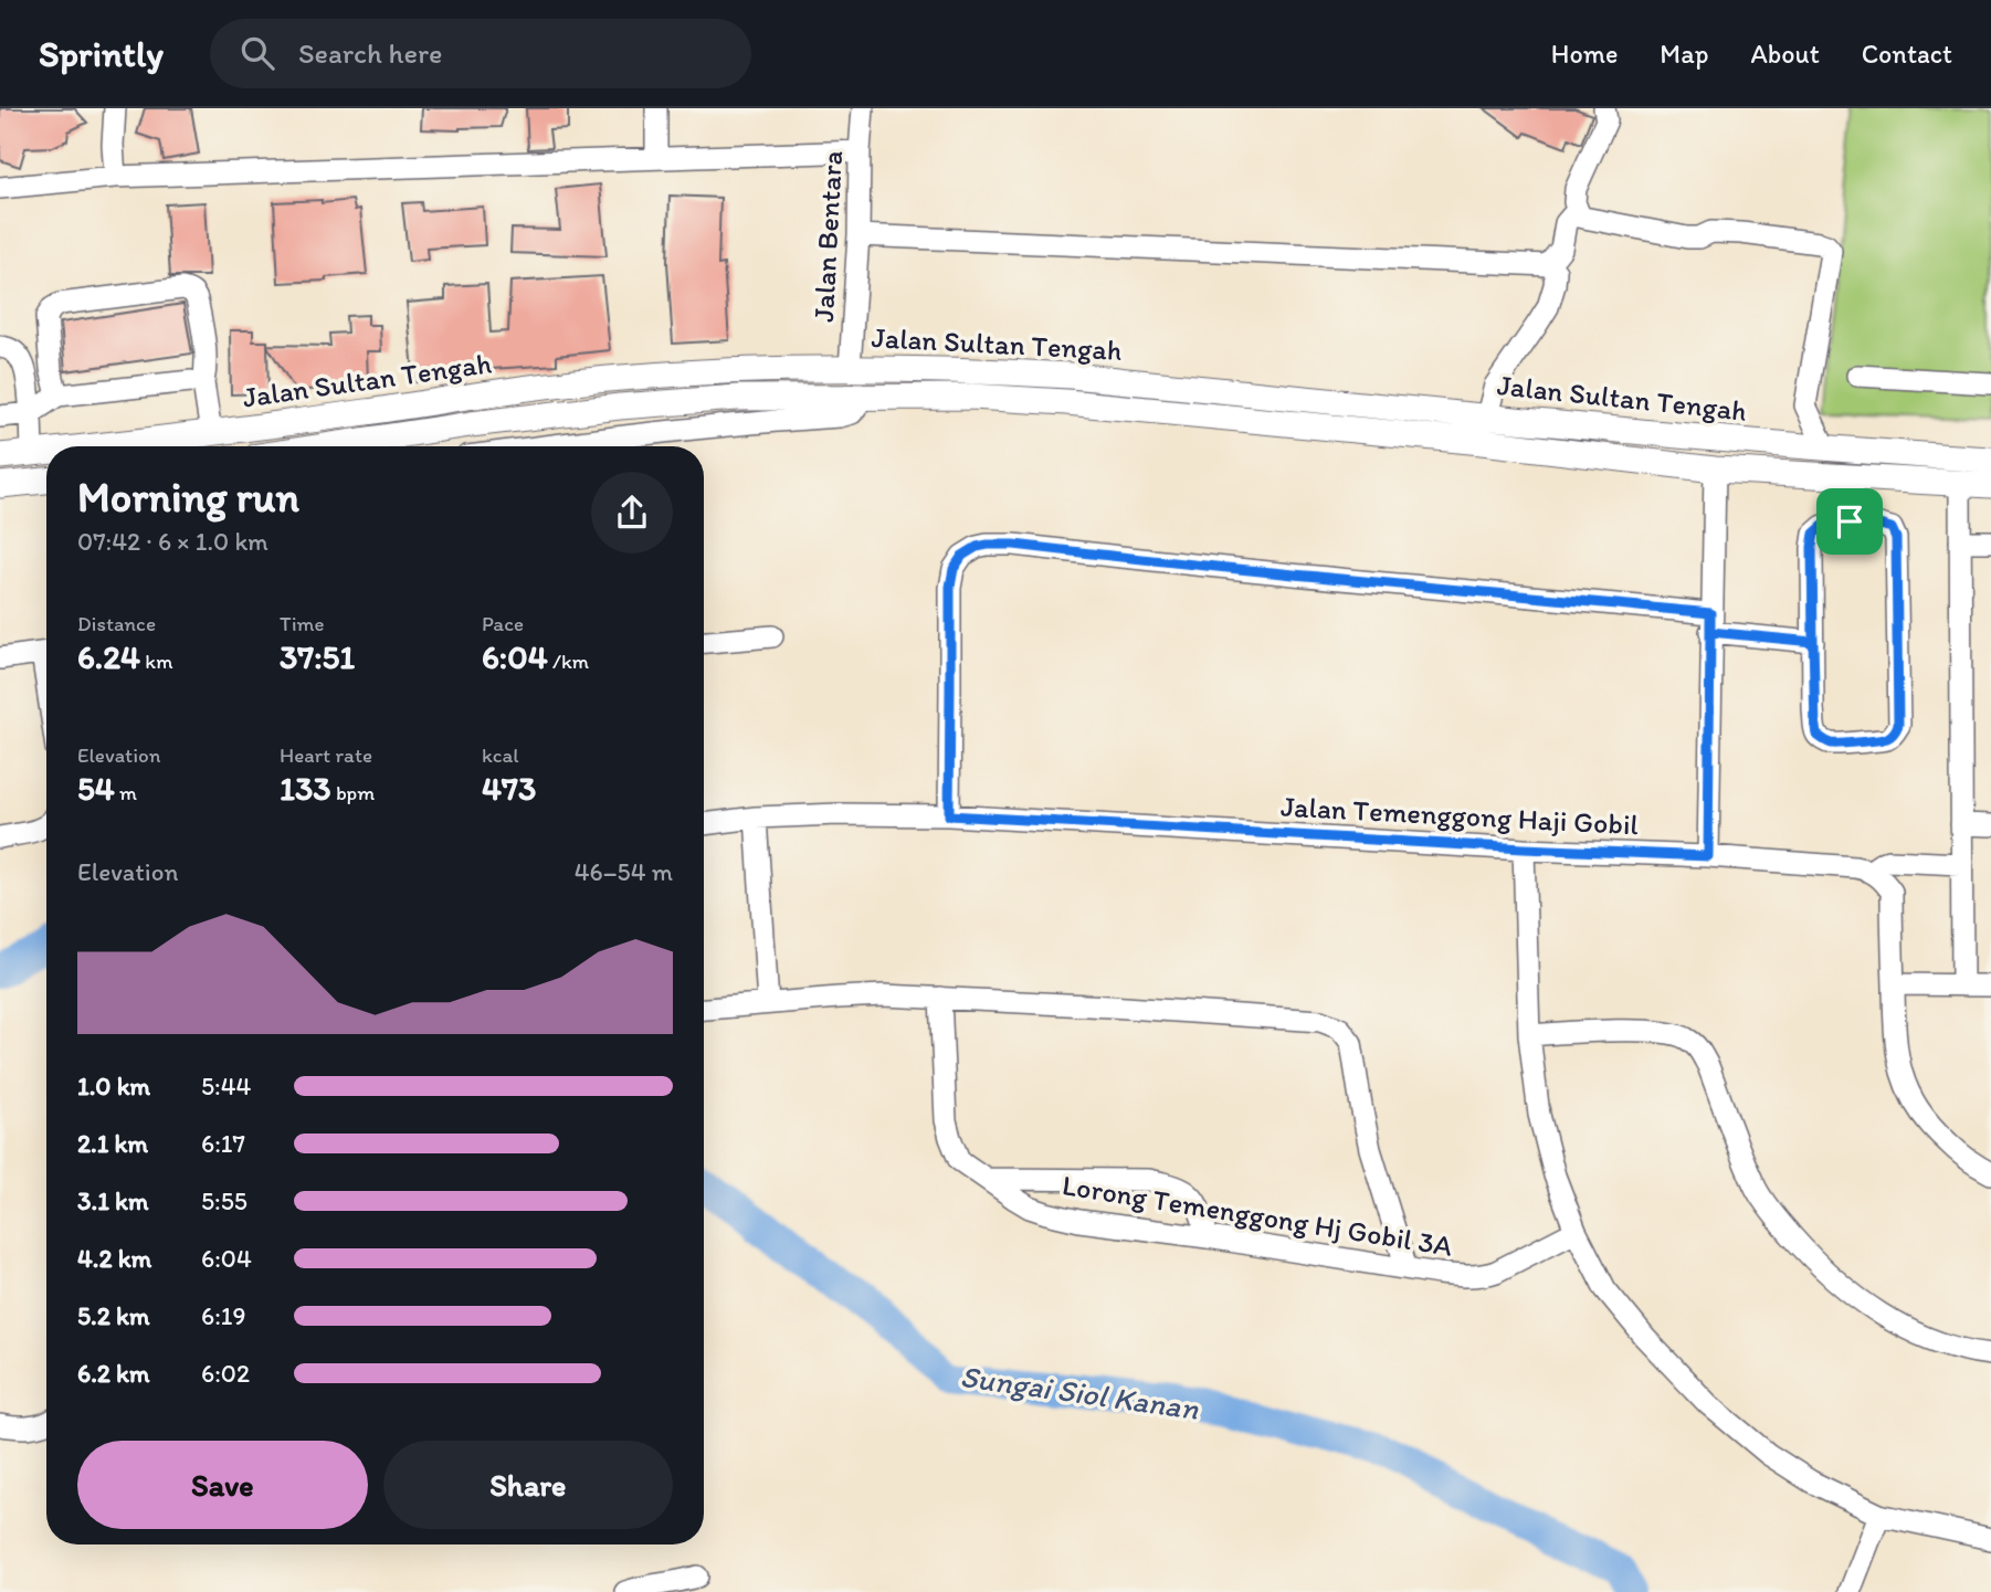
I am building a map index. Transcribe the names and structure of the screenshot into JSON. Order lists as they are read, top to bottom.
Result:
{
  "streets": {
    "main road": ["Jalan Sultan Tengah"],
    "street": ["Jalan Bentara", "Jalan Temenggong Haji Gobil", "Lorong Temenggong Hj Gobil 3A"]
  },
  "crossings": [
    ["Jalan Bentara", "Jalan Sultan Tengah"]
  ],
  "water": ["Sungai Siol Kanan"],
  "page": {
    "header": "Sprintly",
    "search": "Search here",
    "nav": [
      "Home",
      "Map",
      "About",
      "Contact"
    ],
    "heading": ["Morning run", "07:42 · 6 × 1.0 km"],
    "stats": [
      ["Distance", "6.24 km"],
      ["Time", "37:51"],
      ["Pace", "6:04 /km"],
      ["Elevation", "54 m"],
      ["Heart rate", "133 bpm"],
      ["kcal", "473"]
    ],
    "chart": ["Elevation", "46–54 m"],
    "list": [
      {
        "name": "1.0 km",
        "note": "5:44"
      },
      {
        "name": "2.1 km",
        "note": "6:17"
      },
      {
        "name": "3.1 km",
        "note": "5:55"
      },
      {
        "name": "4.2 km",
        "note": "6:04"
      },
      {
        "name": "5.2 km",
        "note": "6:19"
      },
      {
        "name": "6.2 km",
        "note": "6:02"
      }
    ],
    "buttons": ["Save", "Share"]
  }
}
